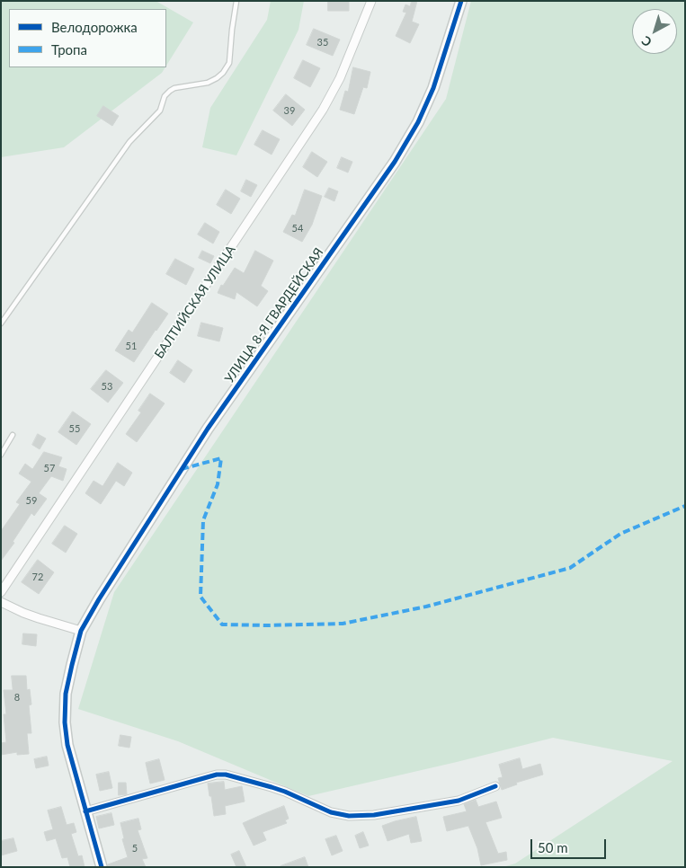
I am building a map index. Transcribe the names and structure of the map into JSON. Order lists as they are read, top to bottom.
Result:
{
  "streets": {
    "street": ["БАЛТИЙСКАЯ УЛИЦА", "УЛИЦА 8-Я ГВАРДЕЙСКАЯ"]
  },
  "house_numbers": [
    "35",
    "39",
    "54",
    "51",
    "53",
    "55",
    "57",
    "59",
    "72",
    "8",
    "5"
  ],
  "legend": ["Велодорожка", "Тропа"],
  "scale_bar": "50 m",
  "north": "bottom left"
}
